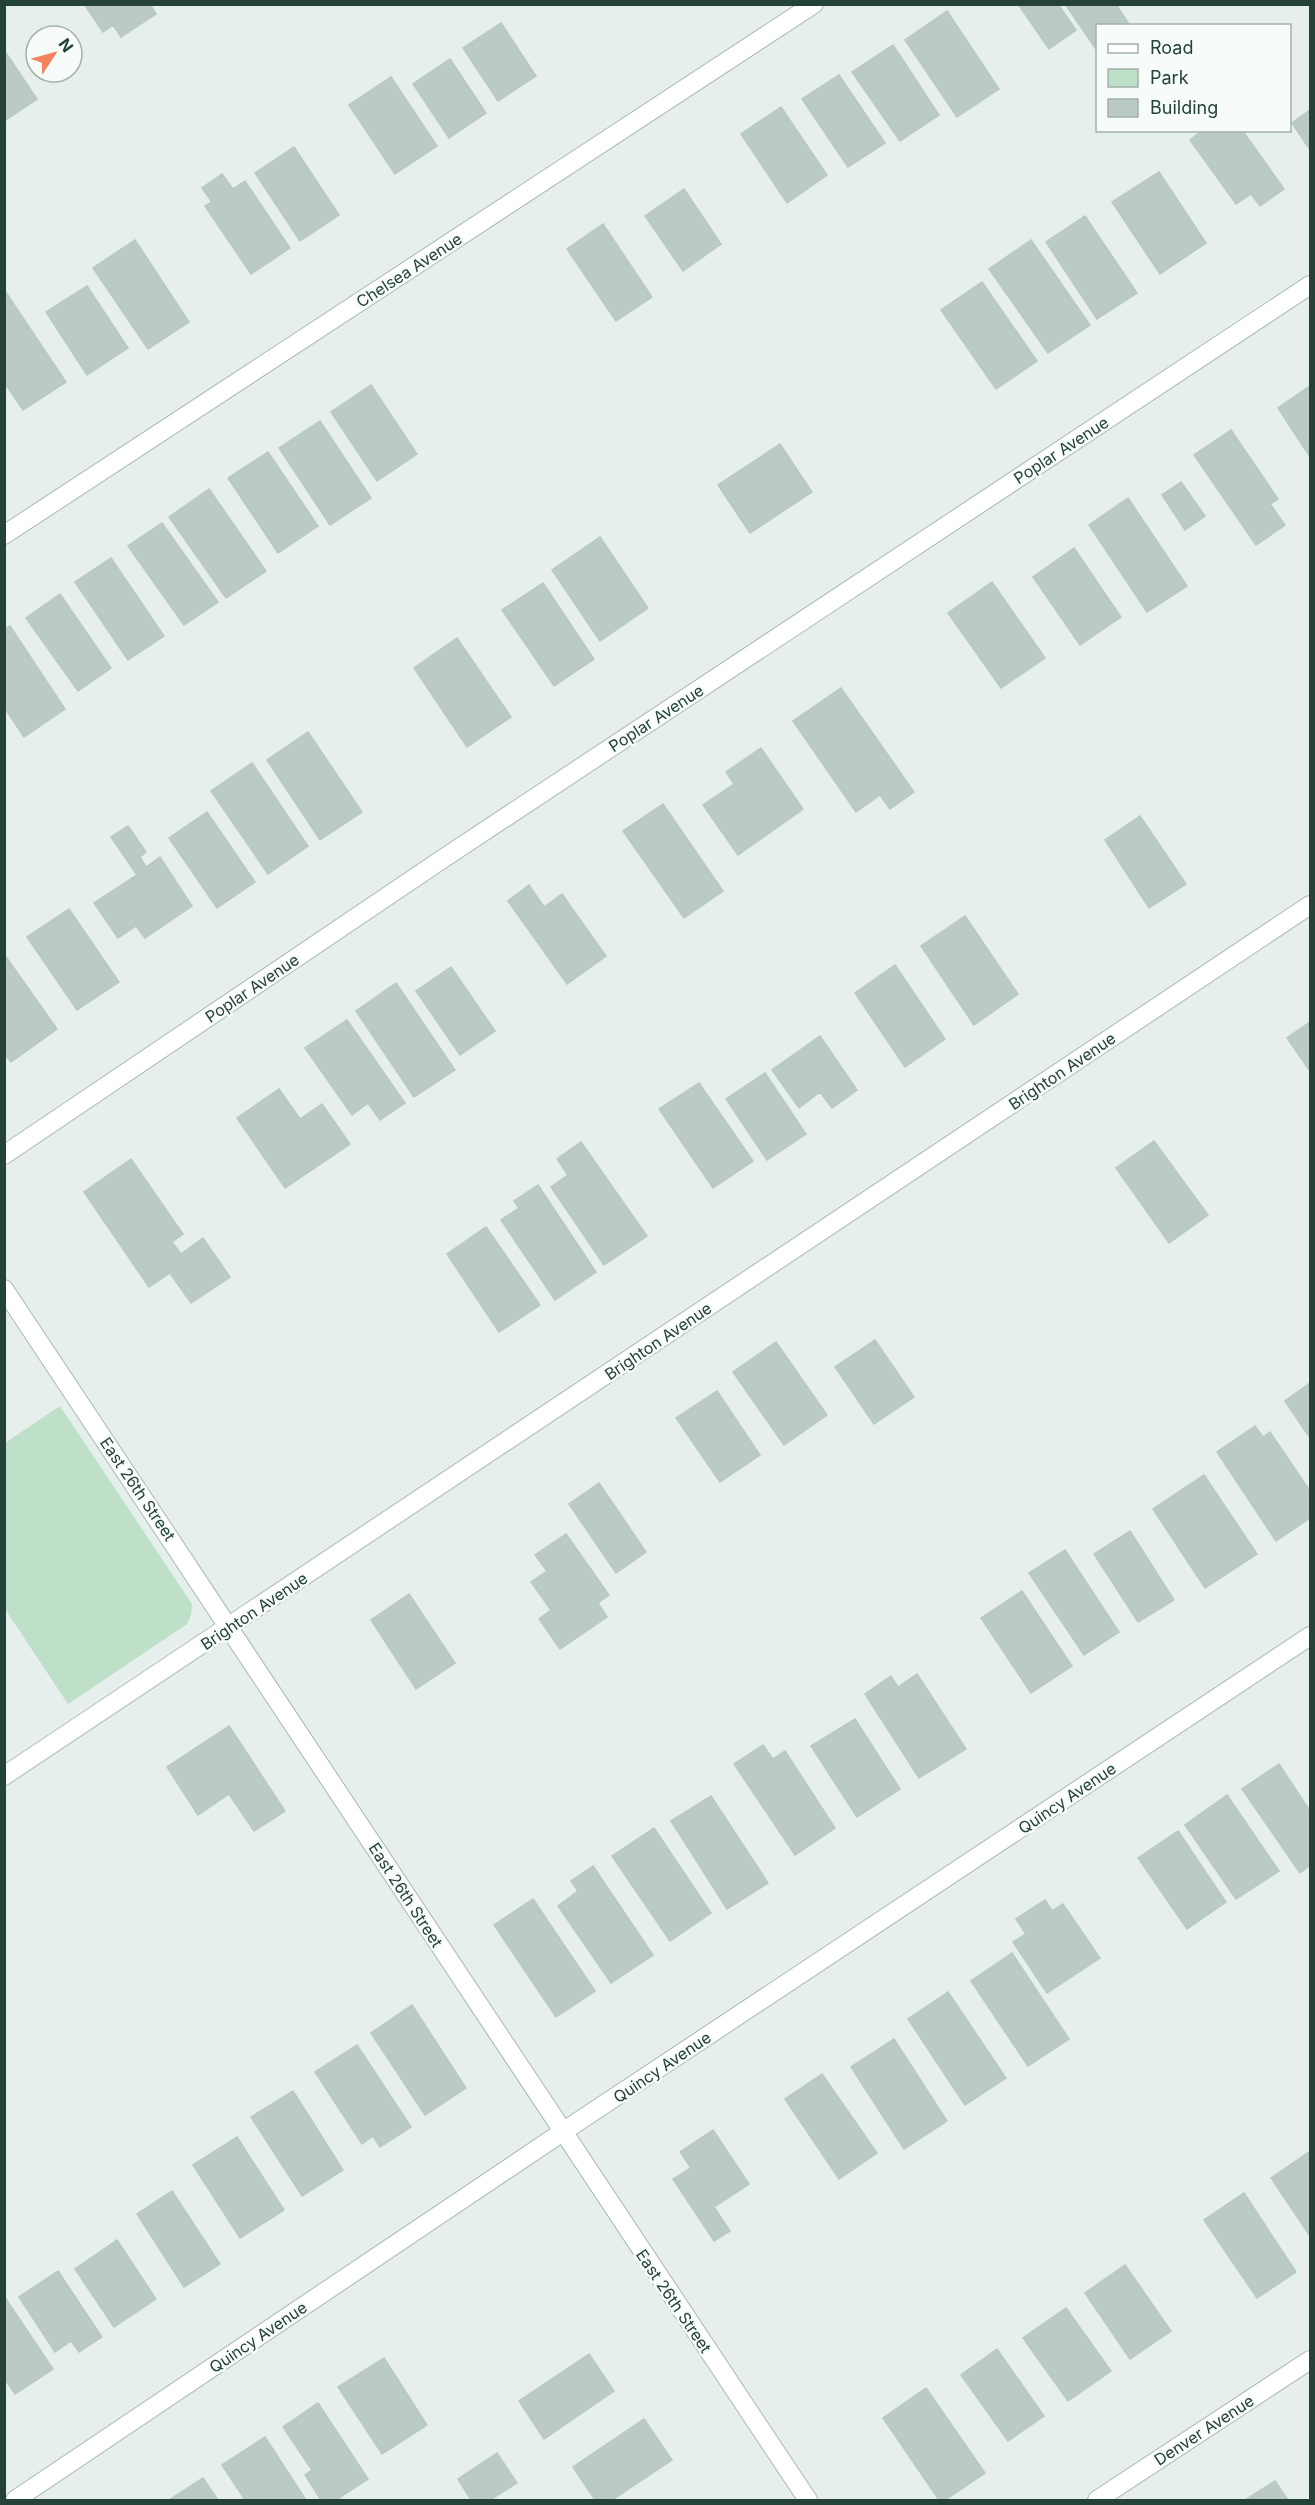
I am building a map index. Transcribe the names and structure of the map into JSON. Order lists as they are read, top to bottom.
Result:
{
  "streets": {
    "street": [
      "Chelsea Avenue",
      "Poplar Avenue",
      "Brighton Avenue",
      "East 26th Street",
      "Quincy Avenue",
      "Denver Avenue"
    ]
  },
  "crossings": [
    ["Brighton Avenue", "East 26th Street"],
    ["East 26th Street", "Quincy Avenue"]
  ],
  "legend": ["Road", "Park", "Building"],
  "north": "top right"
}
